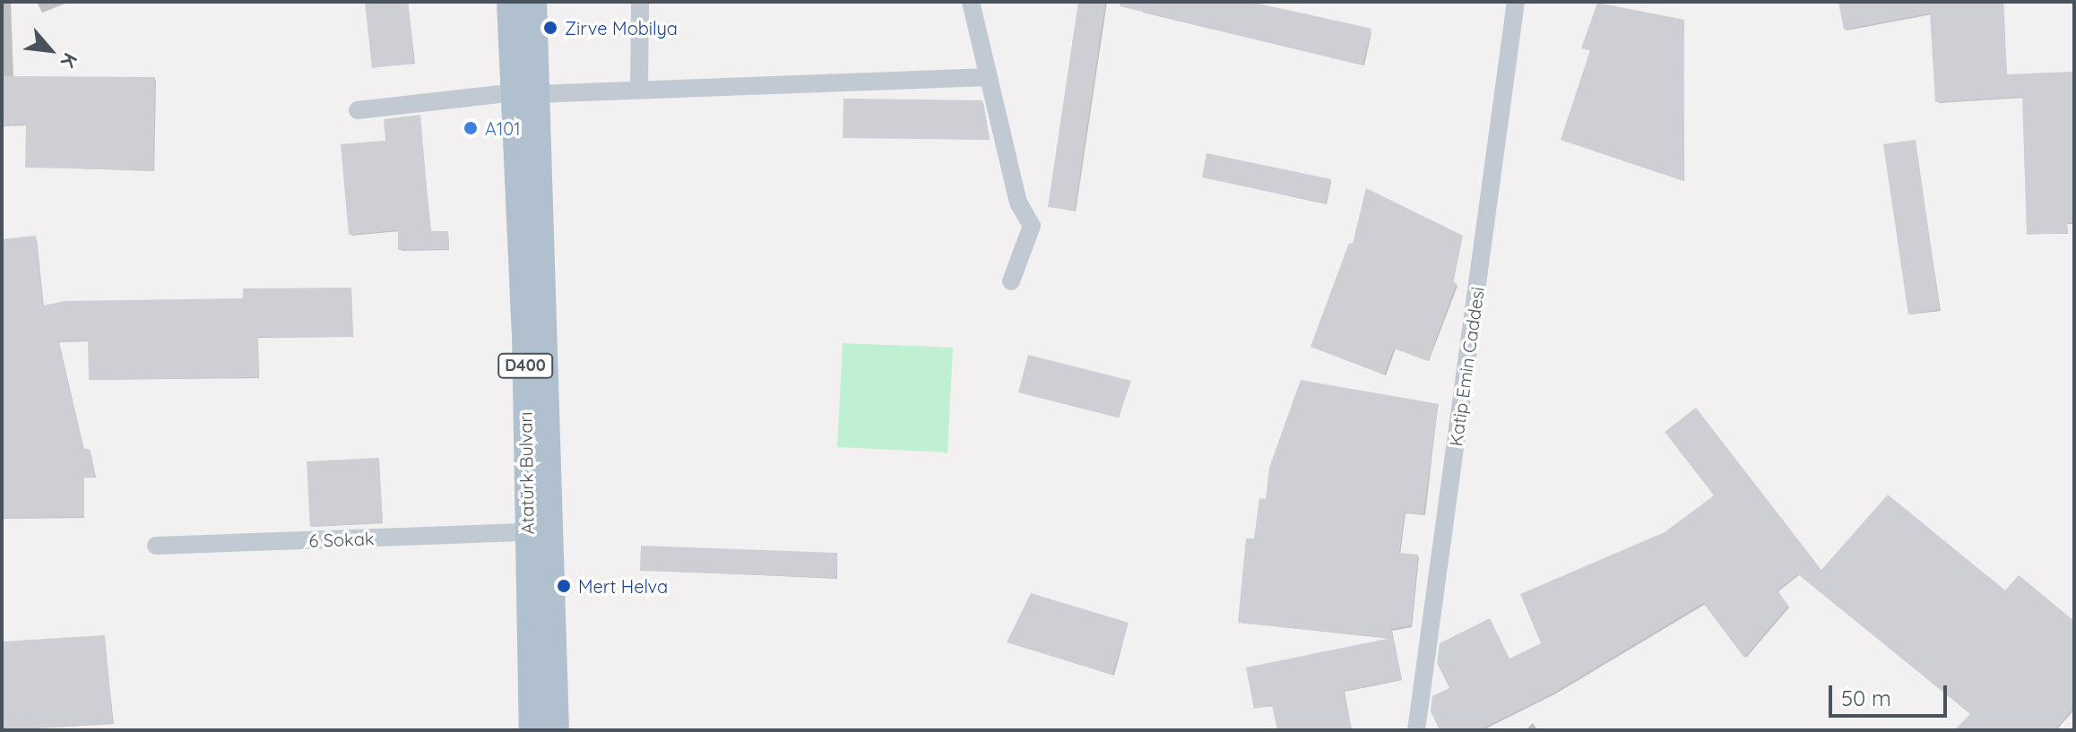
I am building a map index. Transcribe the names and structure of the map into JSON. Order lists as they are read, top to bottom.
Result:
{
  "streets": {
    "main road": ["D400", "Atatürk Bulvarı"],
    "street": ["Katip Emin Caddesi", "6 Sokak"]
  },
  "crossings": [
    ["Atatürk Bulvarı", "6 Sokak"]
  ],
  "places": ["Zirve Mobilya", "A101", "Mert Helva"],
  "scale_bar": "50 m",
  "north": "bottom right"
}
